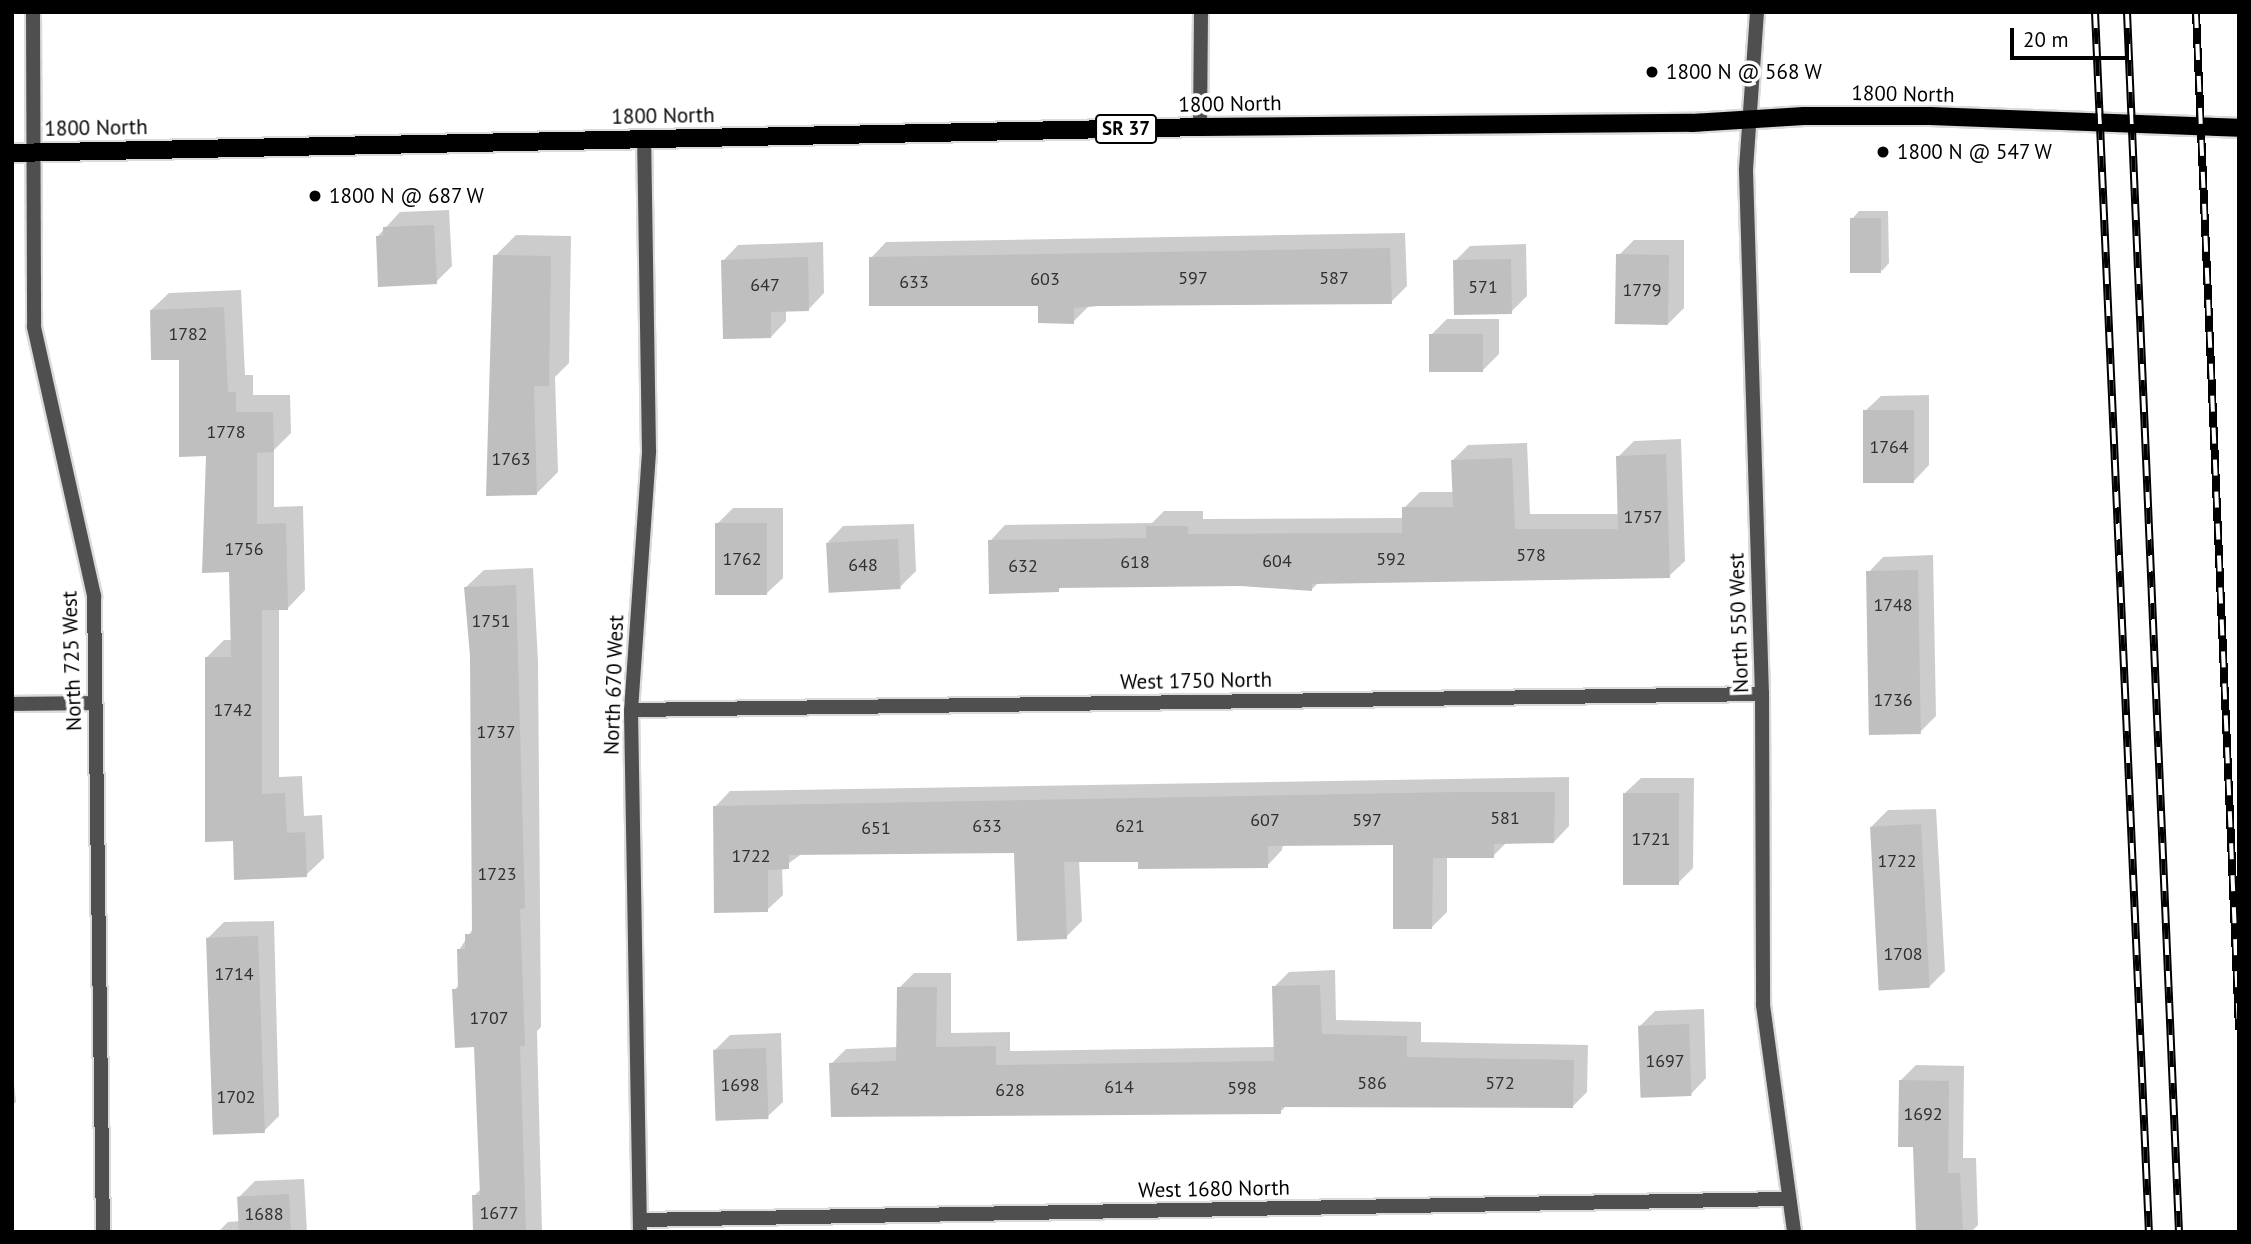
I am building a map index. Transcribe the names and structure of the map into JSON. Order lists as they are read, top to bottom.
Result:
{
  "streets": {
    "main road": ["1800 North", "SR 37"],
    "street": [
      "North 550 West",
      "North 725 West",
      "West 1750 North",
      "North 670 West",
      "West 1680 North"
    ]
  },
  "crossings": [
    ["1800 North", "North 550 West"],
    ["1800 North", "North 725 West"],
    ["1800 North", "North 670 West"],
    ["North 550 West", "West 1750 North"],
    ["North 550 West", "West 1680 North"],
    ["West 1750 North", "North 670 West"],
    ["North 670 West", "West 1680 North"]
  ],
  "places": ["1800 N @ 568 W", "1800 N @ 547 W", "1800 N @ 687 W"],
  "house_numbers": [
    "597",
    "587",
    "603",
    "633",
    "647",
    "571",
    "1779",
    "1782",
    "1778",
    "1764",
    "1763",
    "1757",
    "1756",
    "578",
    "1762",
    "592",
    "604",
    "618",
    "648",
    "632",
    "1748",
    "1751",
    "1736",
    "1742",
    "1737",
    "581",
    "607",
    "597",
    "633",
    "621",
    "651",
    "1721",
    "1722",
    "1722",
    "1723",
    "1708",
    "1714",
    "1707",
    "1697",
    "586",
    "572",
    "1698",
    "614",
    "598",
    "642",
    "628",
    "1702",
    "1692",
    "1677",
    "1688"
  ],
  "scale_bar": "20 m"
}
